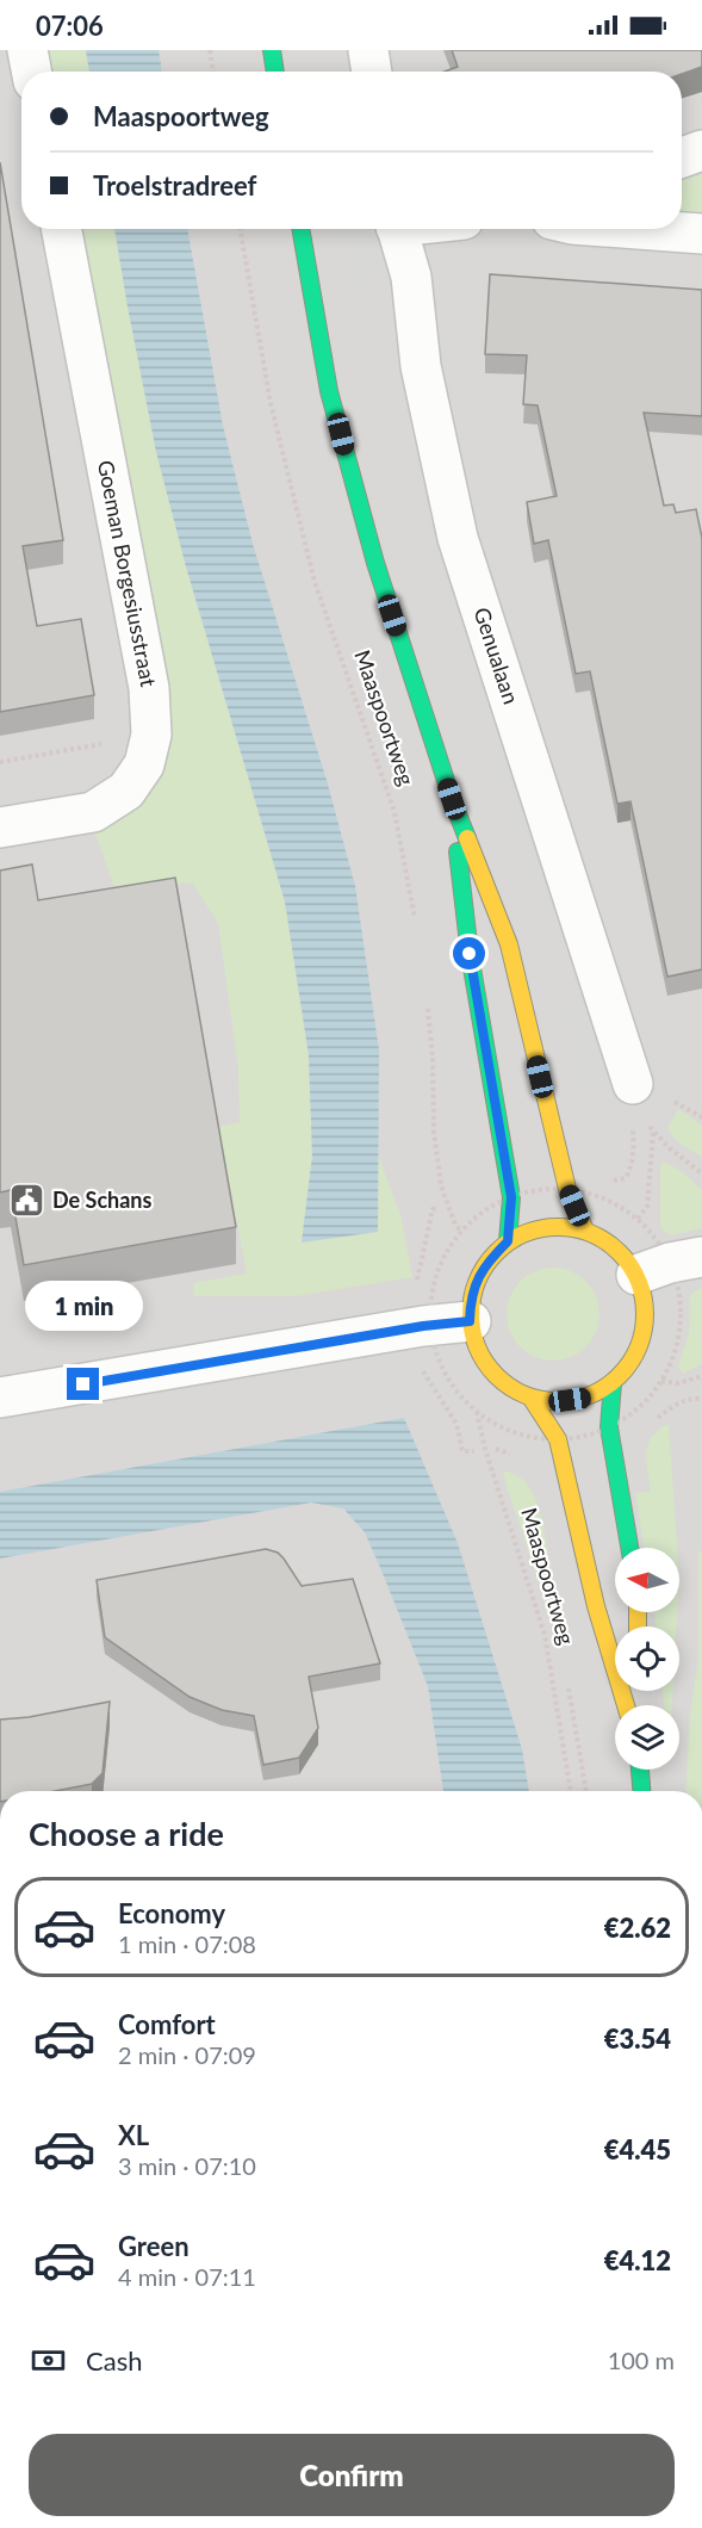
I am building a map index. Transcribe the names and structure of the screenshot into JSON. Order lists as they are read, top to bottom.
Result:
{
  "streets": {
    "main road": ["Maaspoortweg"],
    "street": ["Goeman Borgesiusstraat", "Genualaan"]
  },
  "places": {
    "public building": ["De Schans"]
  },
  "north": "left",
  "page": {
    "status": "07:06",
    "banner": ["Maaspoortweg", "Troelstradreef"],
    "bubble": "1 min",
    "heading": "Choose a ride",
    "list": [
      {
        "name": "Economy",
        "note": "1 min · 07:08",
        "value": "€2.62"
      },
      {
        "name": "Comfort",
        "note": "2 min · 07:09",
        "value": "€3.54"
      },
      {
        "name": "XL",
        "note": "3 min · 07:10",
        "value": "€4.45"
      },
      {
        "name": "Green",
        "note": "4 min · 07:11",
        "value": "€4.12"
      }
    ],
    "pay": ["Cash", "100 m"],
    "buttons": "Confirm"
  }
}
